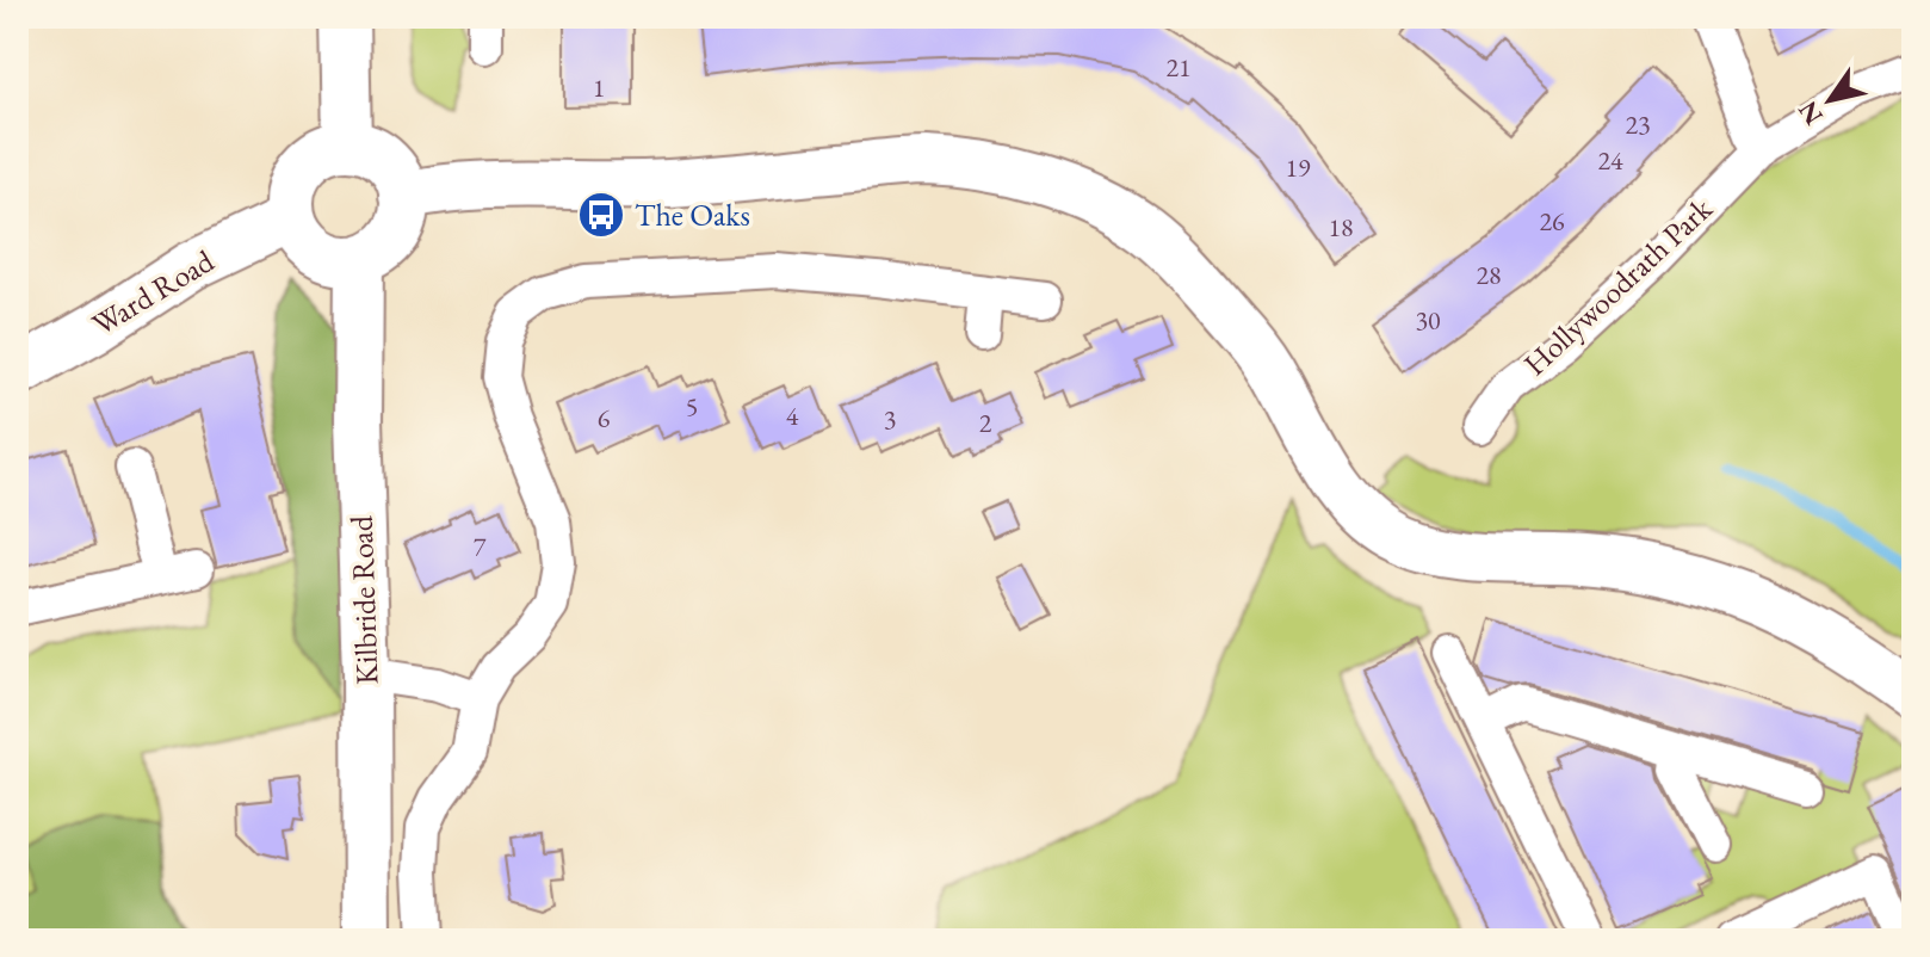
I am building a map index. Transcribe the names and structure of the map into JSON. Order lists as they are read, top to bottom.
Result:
{
  "streets": {
    "main road": ["Ward Road", "Kilbride Road"],
    "street": ["Hollywoodrath Park"]
  },
  "crossings": [
    ["Ward Road", "Kilbride Road"]
  ],
  "places": {
    "bus stop": ["The Oaks"]
  },
  "house_numbers": [
    "21",
    "1",
    "23",
    "24",
    "19",
    "26",
    "18",
    "28",
    "30",
    "5",
    "4",
    "6",
    "3",
    "2",
    "7"
  ],
  "north": "bottom left"
}
